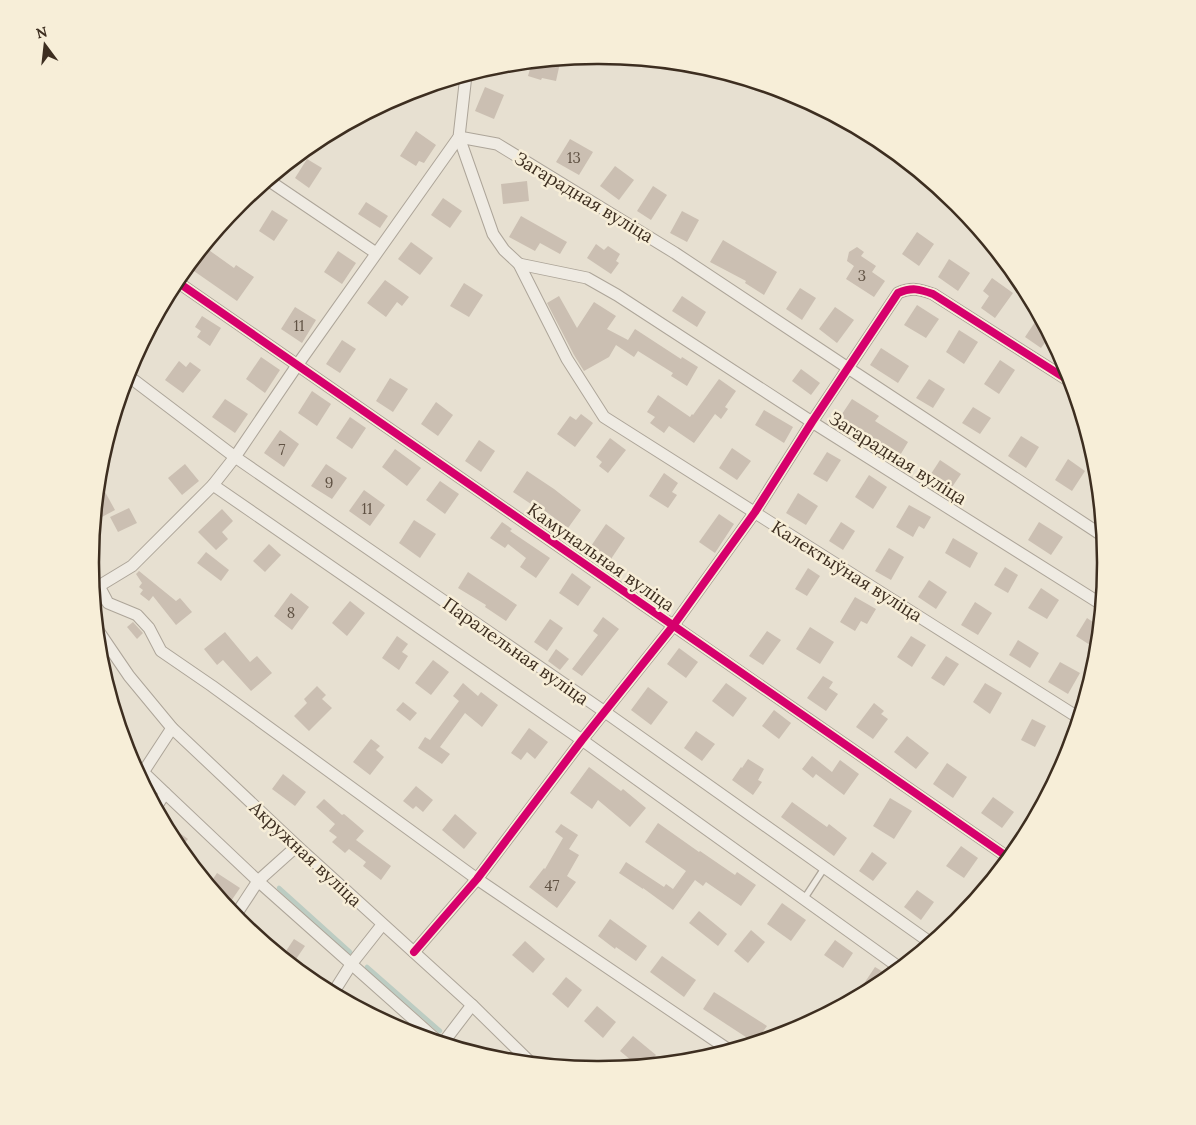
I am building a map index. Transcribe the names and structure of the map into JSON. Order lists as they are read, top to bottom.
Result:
{
  "streets": {
    "street": [
      "Загарадная вуліца",
      "Камунальная вуліца",
      "Калектыўная вуліца",
      "Паралельная вуліца",
      "Акружная вуліца"
    ]
  },
  "crossings": [
    ["Загарадная вуліца", "Калектыўная вуліца"]
  ],
  "house_numbers": [
    "13",
    "3",
    "11",
    "7",
    "9",
    "11",
    "8",
    "47"
  ],
  "north": "top"
}
